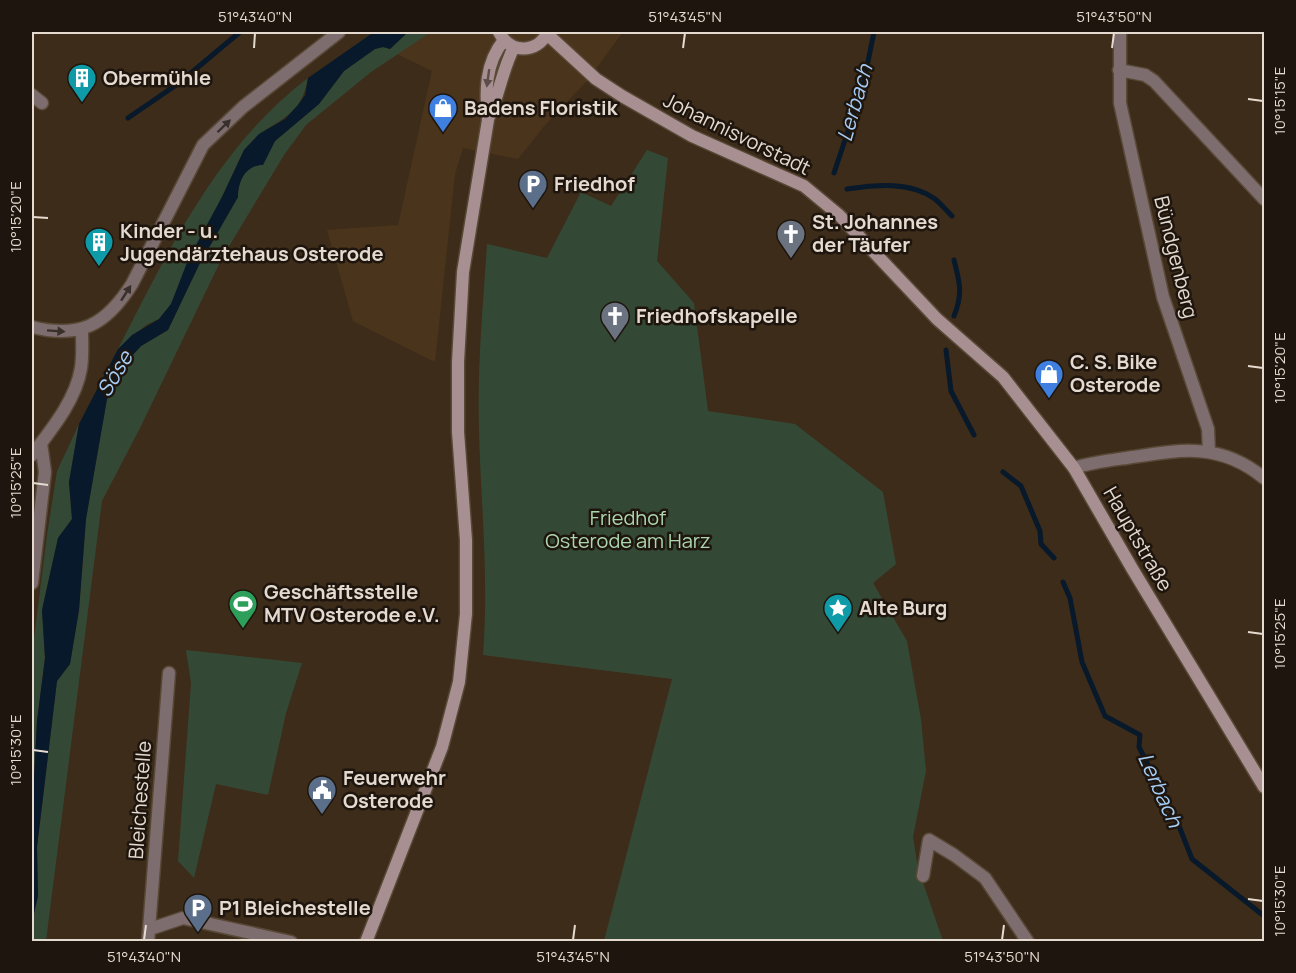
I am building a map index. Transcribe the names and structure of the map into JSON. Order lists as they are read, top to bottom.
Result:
{
  "streets": {
    "street": [
      "Johannisvorstadt",
      "Bündgenberg",
      "Hauptstraße",
      "Bleichestelle"
    ]
  },
  "crossings": [
    ["Johannisvorstadt", "Hauptstraße"]
  ],
  "water": ["Lerbach", "Söse"],
  "parks": ["Friedhof Osterode am Harz"],
  "places": {
    "building": ["Obermühle", "Kinder - u. Jugendärztehaus Osterode"],
    "shop": ["Badens Floristik", "C. S. Bike Osterode"],
    "parking": ["Friedhof", "P1 Bleichestelle"],
    "church": ["St. Johannes der Täufer", "Friedhofskapelle"],
    "sports": ["Geschäftsstelle MTV Osterode e.V."],
    "place": ["Alte Burg"],
    "public building": ["Feuerwehr Osterode"]
  },
  "coordinates": [
    "51°43'40\"N",
    "51°43'45\"N",
    "51°43'50\"N",
    "10°15'15\"E",
    "10°15'20\"E",
    "10°15'25\"E",
    "10°15'30\"E"
  ]
}
